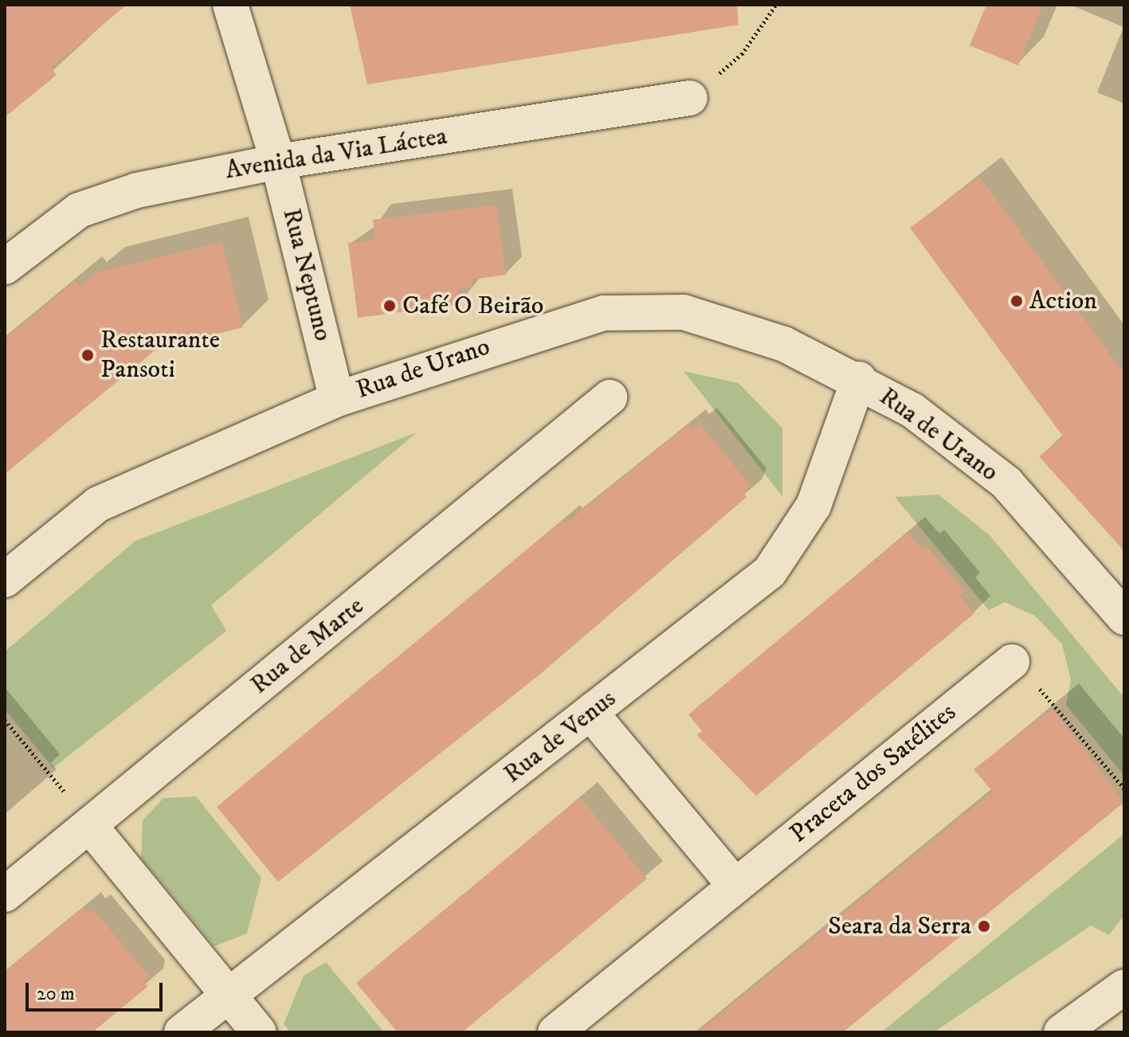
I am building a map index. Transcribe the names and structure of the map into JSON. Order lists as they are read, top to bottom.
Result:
{
  "streets": {
    "street": [
      "Avenida da Via Láctea",
      "Rua Neptuno",
      "Rua de Urano",
      "Rua de Marte",
      "Rua de Venus",
      "Praceta dos Satélites"
    ]
  },
  "crossings": [
    ["Avenida da Via Láctea", "Rua Neptuno"],
    ["Rua Neptuno", "Rua de Urano"],
    ["Rua de Urano", "Rua de Venus"]
  ],
  "places": [
    "Action",
    "Café O Beirão",
    "Restaurante Pansoti",
    "Seara da Serra"
  ],
  "scale_bar": "20 m"
}
